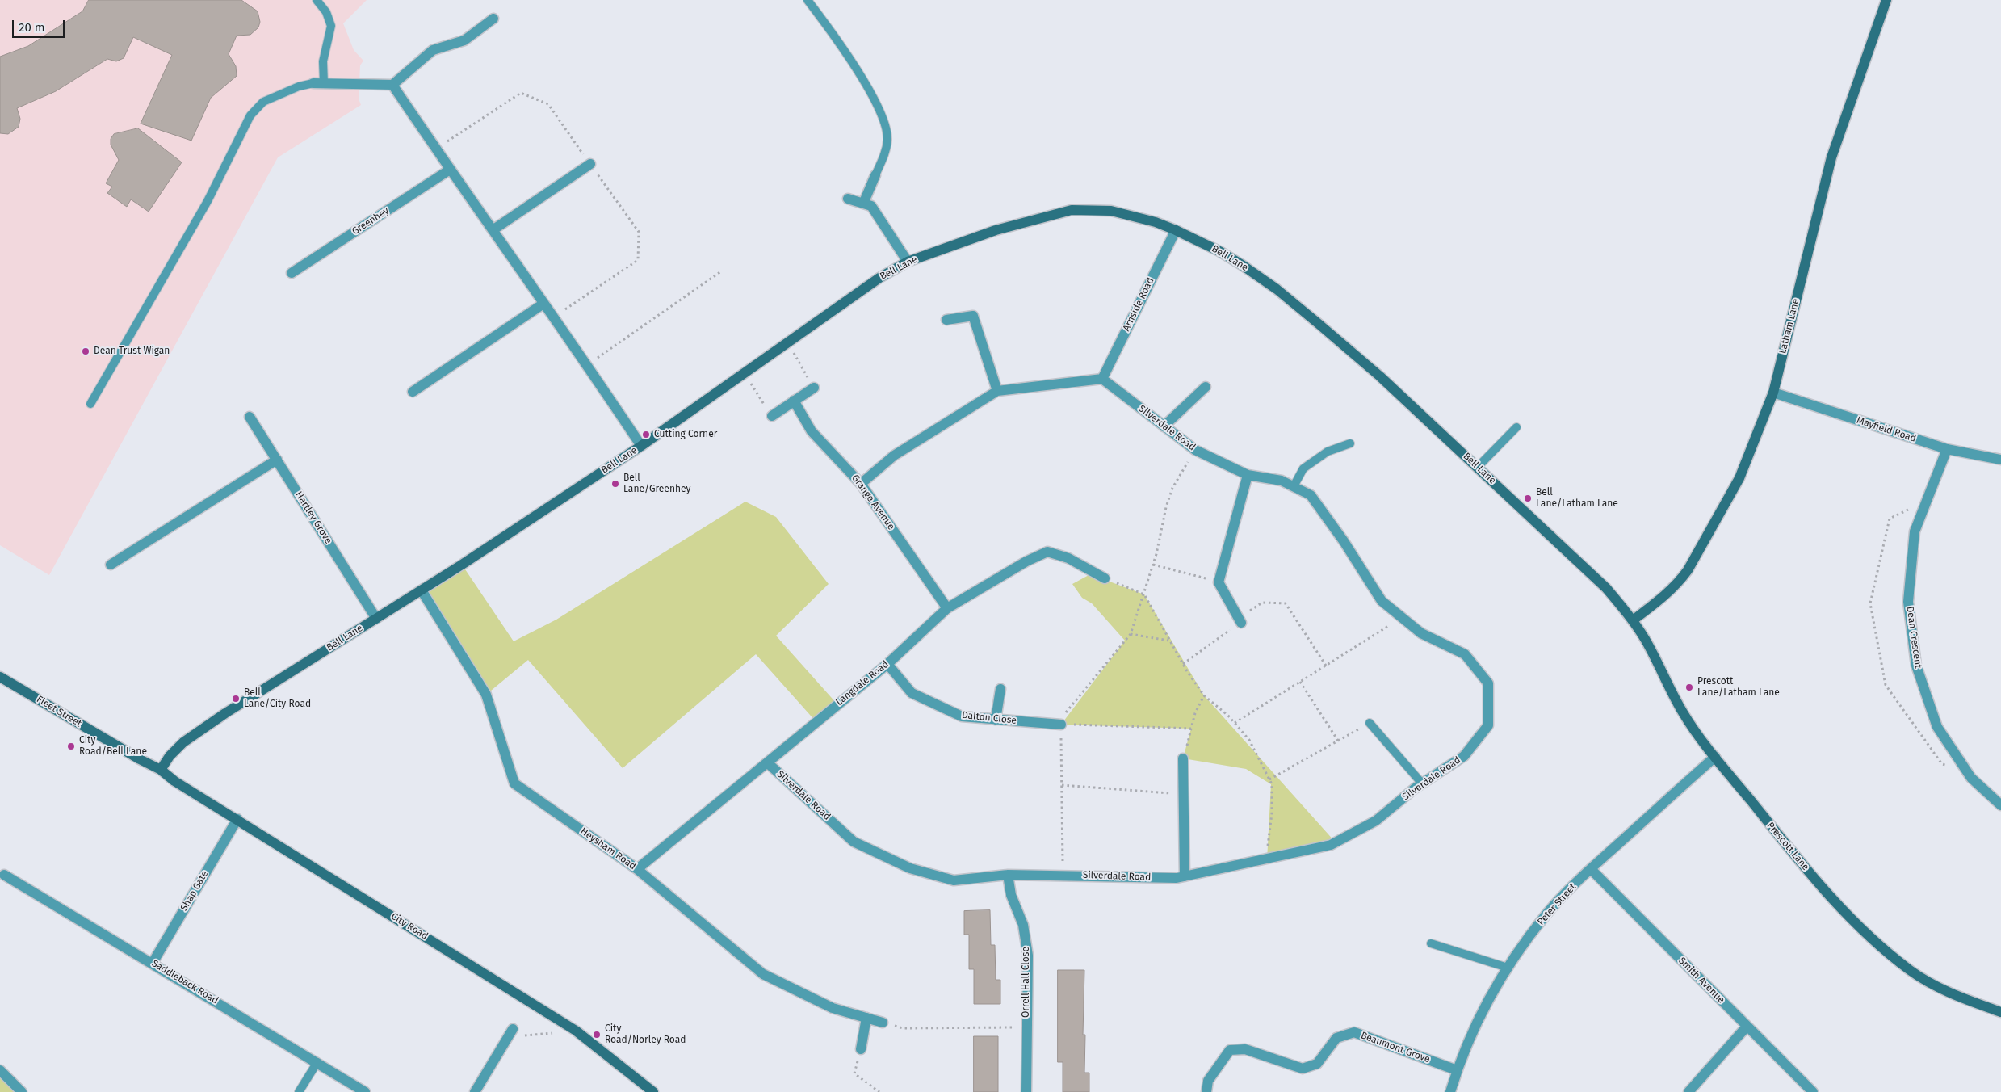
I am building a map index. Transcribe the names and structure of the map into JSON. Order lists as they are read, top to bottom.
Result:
{
  "streets": {
    "street": [
      "Greenhey",
      "Bell Lane",
      "Arnside Road",
      "Latham Lane",
      "Silverdale Road",
      "Mayfield Road",
      "Grange Avenue",
      "Hartley Grove",
      "Dean Crescent",
      "Langdale Road",
      "Fleet Street",
      "Dalton Close",
      "Prescott Lane",
      "Heysham Road",
      "Shap Gate",
      "Peter Street",
      "City Road",
      "Smith Avenue",
      "Saddleback Road",
      "Orrell Hall Close",
      "Beaumont Grove"
    ]
  },
  "crossings": [
    ["Bell Lane", "Arnside Road"],
    ["Bell Lane", "Latham Lane"],
    ["Bell Lane", "Hartley Grove"],
    ["Bell Lane", "Fleet Street"],
    ["Bell Lane", "Prescott Lane"],
    ["Bell Lane", "Heysham Road"],
    ["Bell Lane", "City Road"],
    ["Arnside Road", "Silverdale Road"],
    ["Latham Lane", "Mayfield Road"],
    ["Latham Lane", "Prescott Lane"],
    ["Silverdale Road", "Langdale Road"],
    ["Silverdale Road", "Orrell Hall Close"],
    ["Mayfield Road", "Dean Crescent"],
    ["Grange Avenue", "Langdale Road"],
    ["Langdale Road", "Dalton Close"],
    ["Langdale Road", "Heysham Road"],
    ["Fleet Street", "City Road"],
    ["Prescott Lane", "Peter Street"],
    ["Shap Gate", "City Road"],
    ["Shap Gate", "Saddleback Road"],
    ["Peter Street", "Smith Avenue"],
    ["Peter Street", "Beaumont Grove"]
  ],
  "places": [
    "Dean Trust Wigan",
    "Cutting Corner",
    "Bell Lane/Greenhey",
    "Bell Lane/Latham Lane",
    "Prescott Lane/Latham Lane",
    "Bell Lane/City Road",
    "City Road/Bell Lane",
    "City Road/Norley Road"
  ],
  "scale_bar": "20 m"
}
